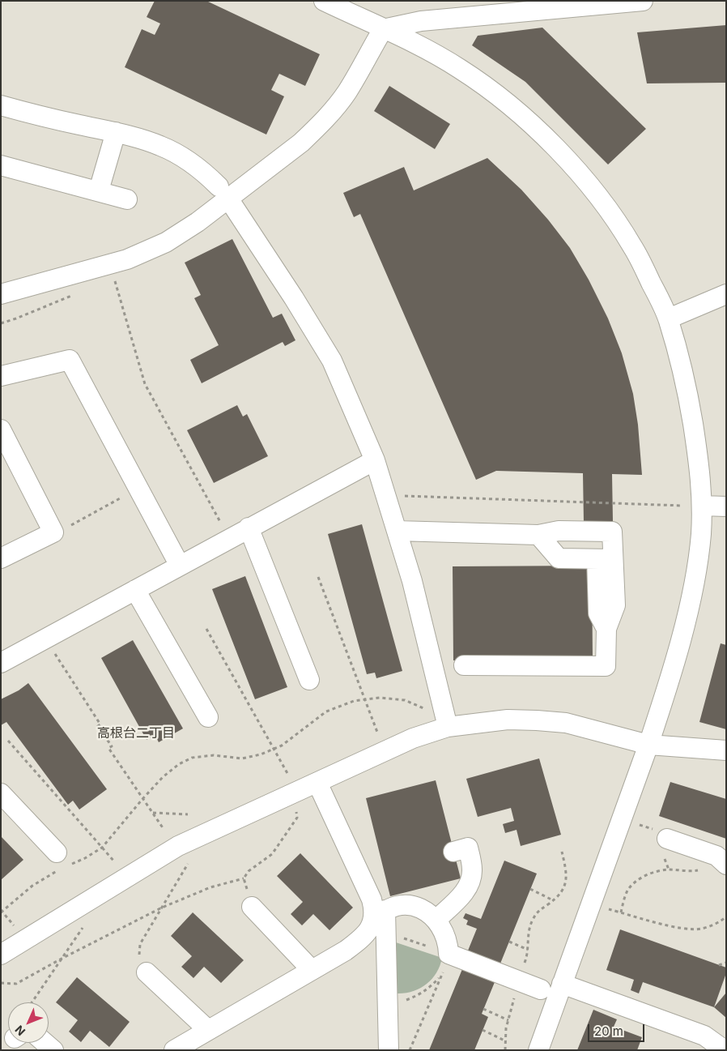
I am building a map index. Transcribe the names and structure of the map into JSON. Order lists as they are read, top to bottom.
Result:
{
  "districts": ["高根台二丁目"],
  "scale_bar": "20 m",
  "north": "bottom left"
}
